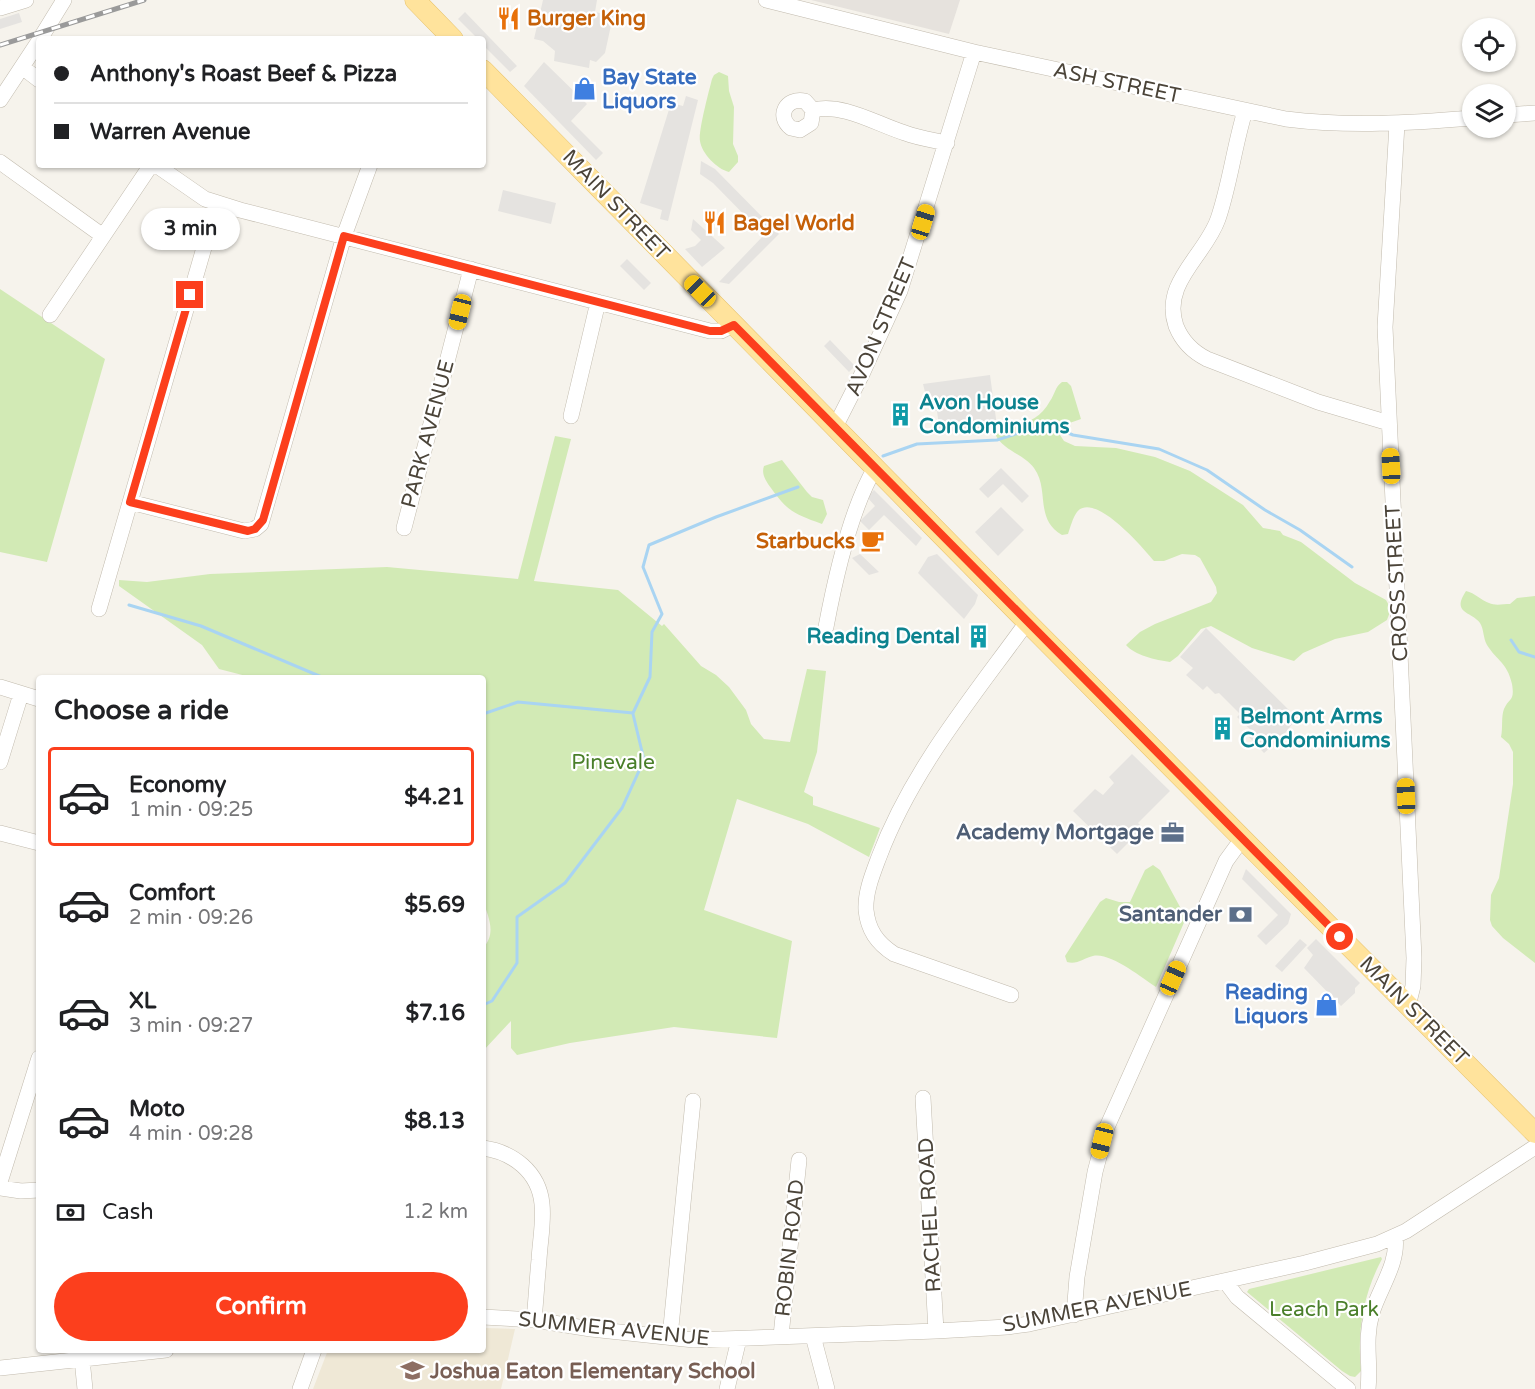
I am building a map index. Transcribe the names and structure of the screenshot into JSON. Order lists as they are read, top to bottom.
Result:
{
  "streets": {
    "main road": ["MAIN STREET"],
    "street": [
      "ASH STREET",
      "AVON STREET",
      "PARK AVENUE",
      "CROSS STREET",
      "RACHEL ROAD",
      "ROBIN ROAD",
      "SUMMER AVENUE"
    ]
  },
  "crossings": [
    ["ASH STREET", "AVON STREET"],
    ["ASH STREET", "CROSS STREET"],
    ["MAIN STREET", "AVON STREET"],
    ["MAIN STREET", "CROSS STREET"],
    ["RACHEL ROAD", "SUMMER AVENUE"],
    ["ROBIN ROAD", "SUMMER AVENUE"]
  ],
  "parks": ["Pinevale", "Leach Park"],
  "places": {
    "restaurant": ["Burger King", "Bagel World"],
    "shop": ["Bay State Liquors", "Reading Liquors"],
    "building": ["Avon House Condominiums", "Reading Dental", "Belmont Arms Condominiums"],
    "cafe": ["Starbucks"],
    "office": ["Academy Mortgage"],
    "bank": ["Santander"],
    "school or university": ["Joshua Eaton Elementary School"]
  },
  "page": {
    "banner": ["Anthony's Roast Beef & Pizza", "Warren Avenue"],
    "bubble": "3 min",
    "heading": "Choose a ride",
    "list": [
      {
        "name": "Economy",
        "note": "1 min · 09:25",
        "value": "$4.21"
      },
      {
        "name": "Comfort",
        "note": "2 min · 09:26",
        "value": "$5.69"
      },
      {
        "name": "XL",
        "note": "3 min · 09:27",
        "value": "$7.16"
      },
      {
        "name": "Moto",
        "note": "4 min · 09:28",
        "value": "$8.13"
      }
    ],
    "pay": ["Cash", "1.2 km"],
    "buttons": "Confirm"
  }
}
